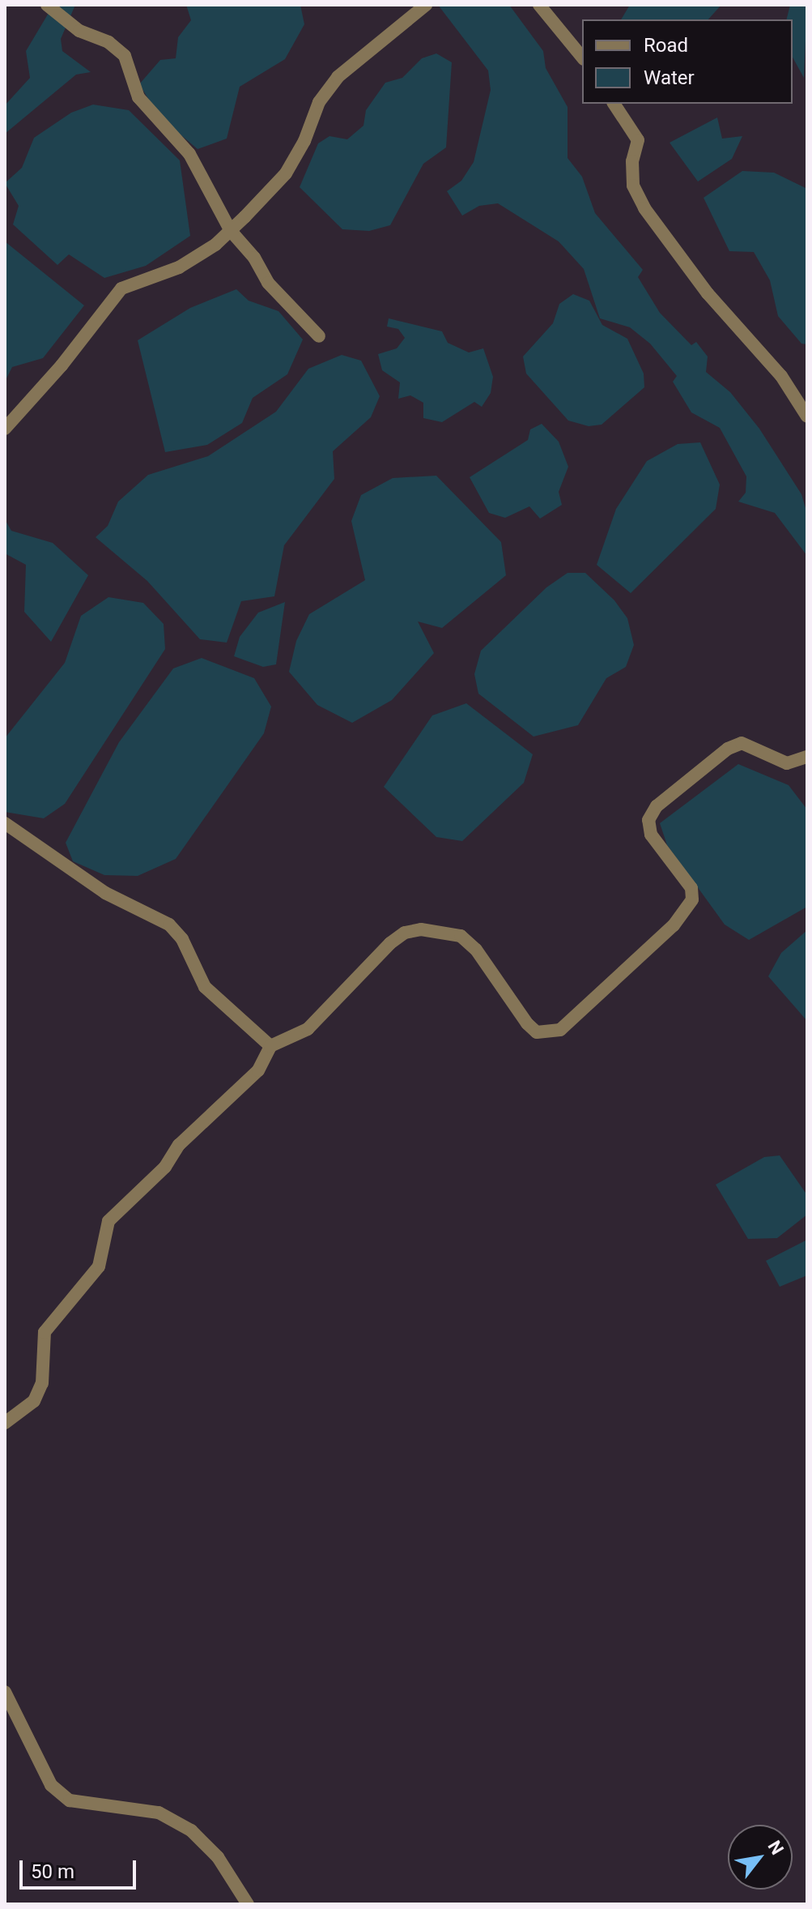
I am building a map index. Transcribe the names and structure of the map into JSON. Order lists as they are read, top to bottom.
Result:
{
  "legend": ["Road", "Water"],
  "scale_bar": "50 m",
  "north": "top right"
}
